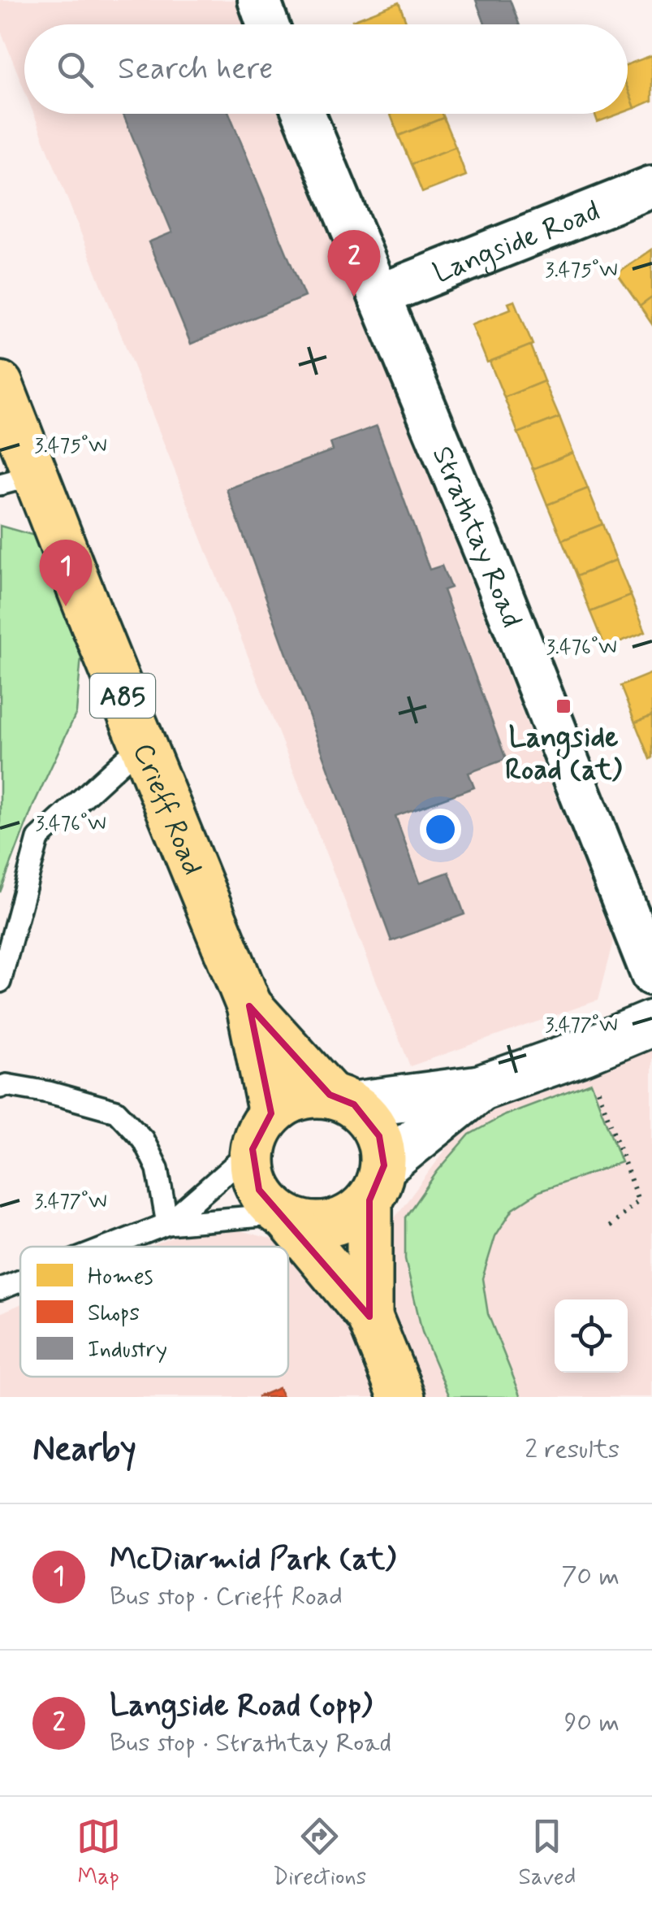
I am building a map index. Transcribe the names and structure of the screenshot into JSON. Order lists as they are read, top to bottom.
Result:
{
  "streets": {
    "main road": ["A85", "Crieff Road"],
    "street": ["Langside Road", "Strathtay Road"]
  },
  "crossings": [
    ["Langside Road", "Strathtay Road"]
  ],
  "places": {
    "transit": ["Langside Road (at)"]
  },
  "legend": ["Homes", "Shops", "Industry"],
  "page": {
    "search": "Search here",
    "pins": ["2", "1"],
    "heading": ["Nearby", "2 results"],
    "list": [
      {
        "mark": "1",
        "name": "McDiarmid Park (at)",
        "note": "Bus stop · Crieff Road",
        "value": "70 m"
      },
      {
        "mark": "2",
        "name": "Langside Road (opp)",
        "note": "Bus stop · Strathtay Road",
        "value": "90 m"
      }
    ],
    "nav": ["Map", "Directions", "Saved"]
  },
  "coordinates": ["3.475°W", "3.476°W", "3.477°W"]
}
